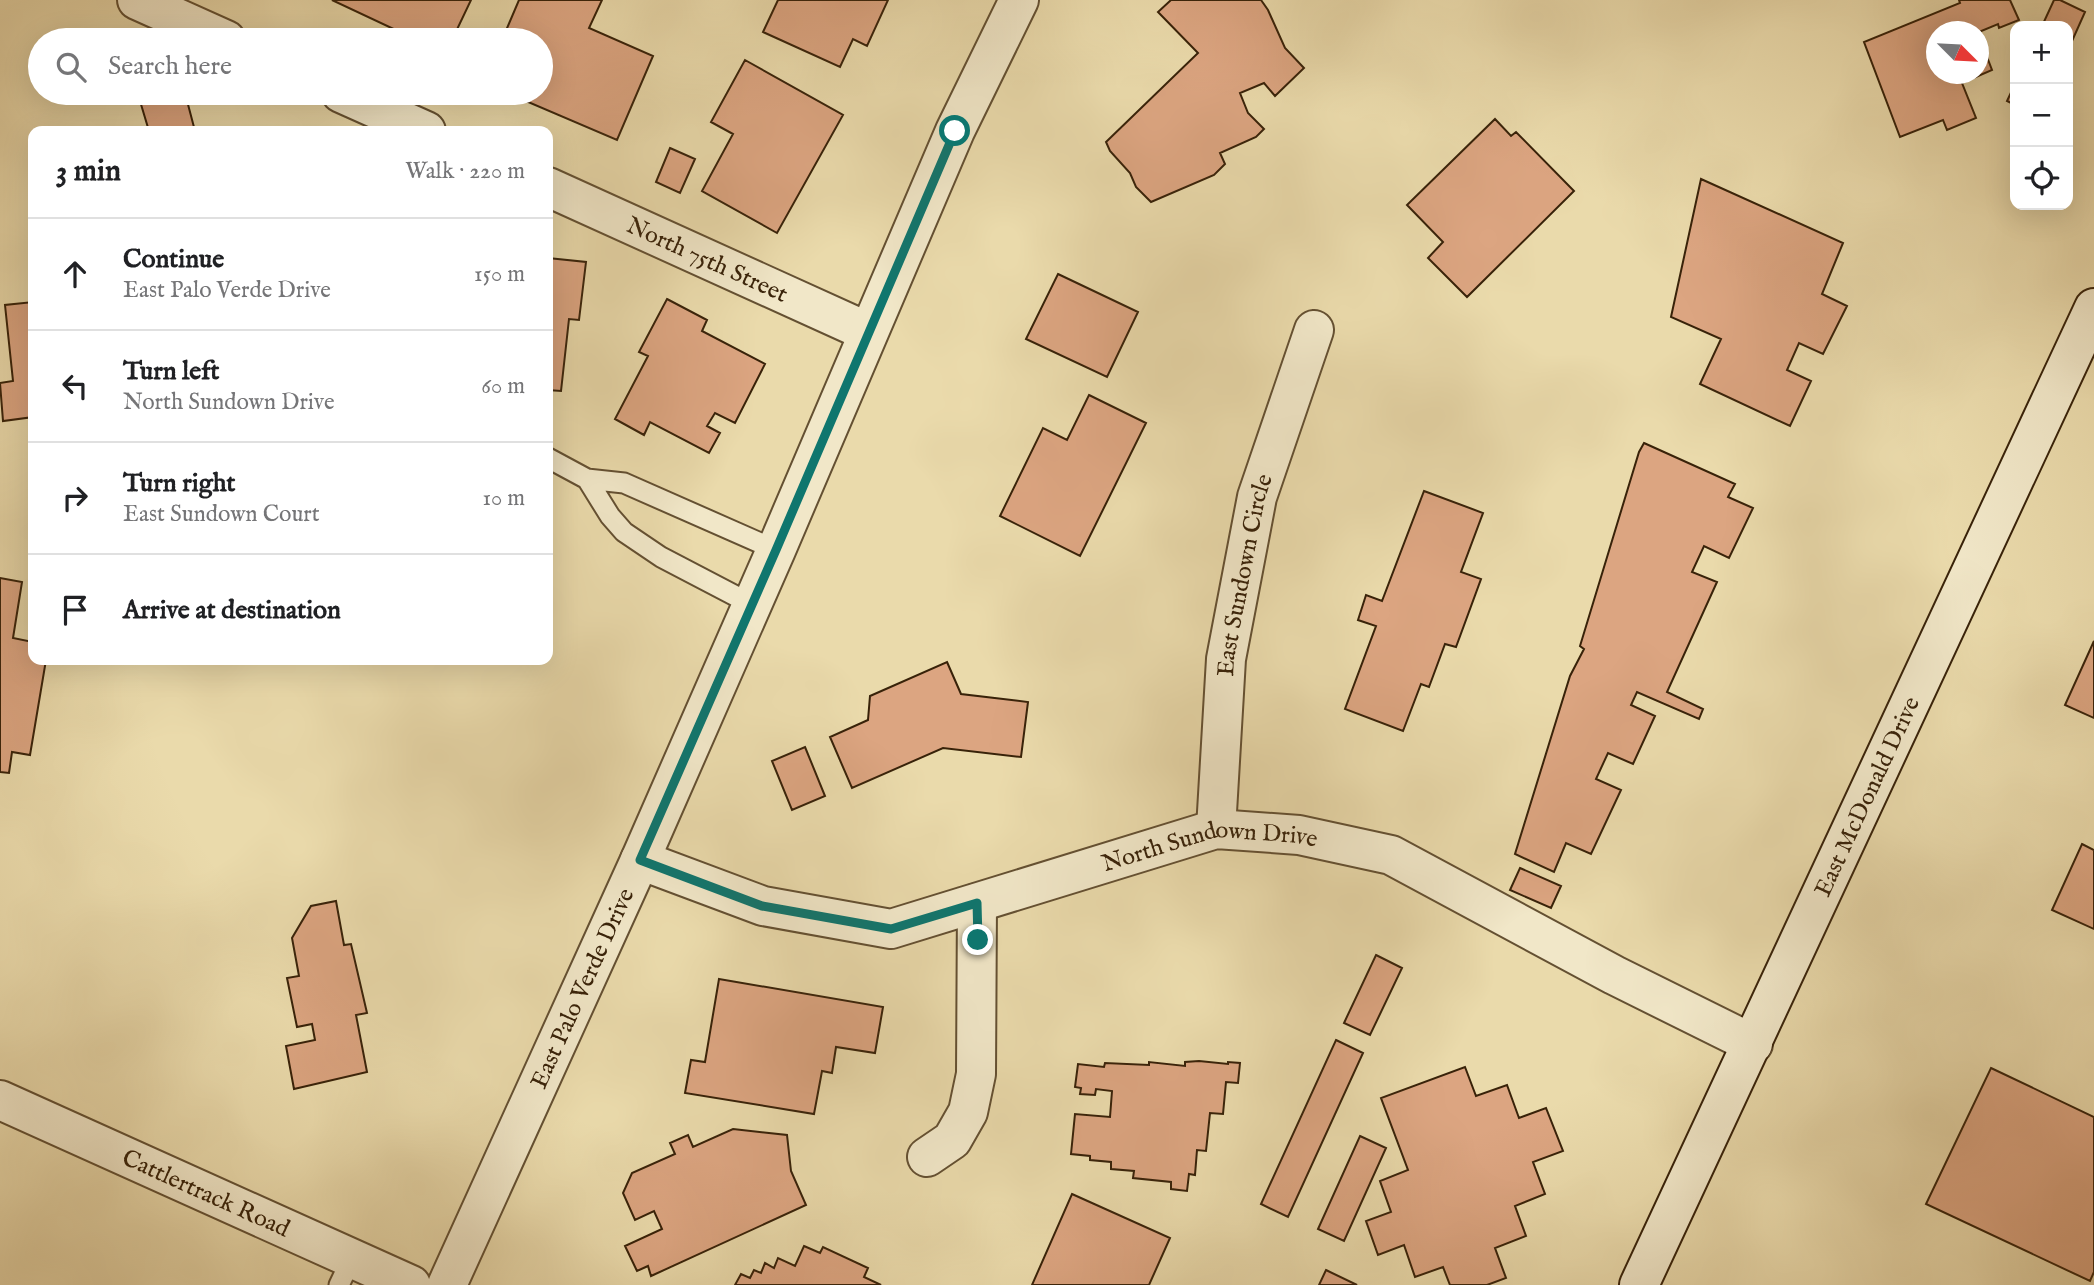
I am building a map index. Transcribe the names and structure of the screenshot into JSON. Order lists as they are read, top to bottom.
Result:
{
  "streets": {
    "street": [
      "North 75th Street",
      "East Sundown Circle",
      "East McDonald Drive",
      "North Sundown Drive",
      "East Palo Verde Drive",
      "Cattlertrack Road"
    ]
  },
  "crossings": [
    ["North 75th Street", "East Palo Verde Drive"],
    ["East Sundown Circle", "North Sundown Drive"],
    ["East McDonald Drive", "North Sundown Drive"],
    ["North Sundown Drive", "East Palo Verde Drive"]
  ],
  "north": "bottom right",
  "page": {
    "map_buttons": ["+", "−"],
    "search": "Search here",
    "heading": ["3 min", "Walk · 220 m"],
    "list": [
      ["Continue", "East Palo Verde Drive", "150 m"],
      ["Turn left", "North Sundown Drive", "60 m"],
      ["Turn right", "East Sundown Court", "10 m"],
      "Arrive at destination"
    ]
  }
}
